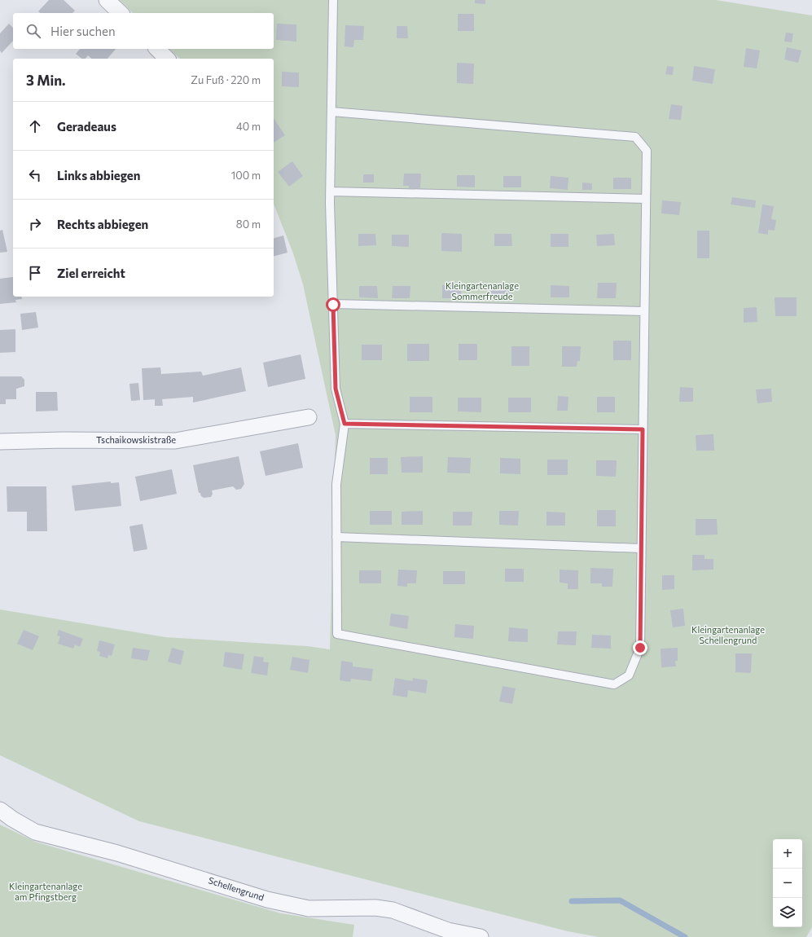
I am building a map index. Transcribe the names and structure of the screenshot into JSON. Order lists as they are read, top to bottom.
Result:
{
  "streets": {
    "street": ["Tschaikowskistraße", "Schellengrund"]
  },
  "parks": ["Kleingartenanlage Sommerfreude", "Kleingartenanlage Schellengrund", "Kleingartenanlage am Pfingstberg"],
  "page": {
    "search": "Hier suchen",
    "heading": ["3 Min.", "Zu Fuß · 220 m"],
    "list": [
      ["Geradeaus", "40 m"],
      ["Links abbiegen", "100 m"],
      ["Rechts abbiegen", "80 m"],
      "Ziel erreicht"
    ],
    "map_buttons": ["+", "−"]
  }
}
